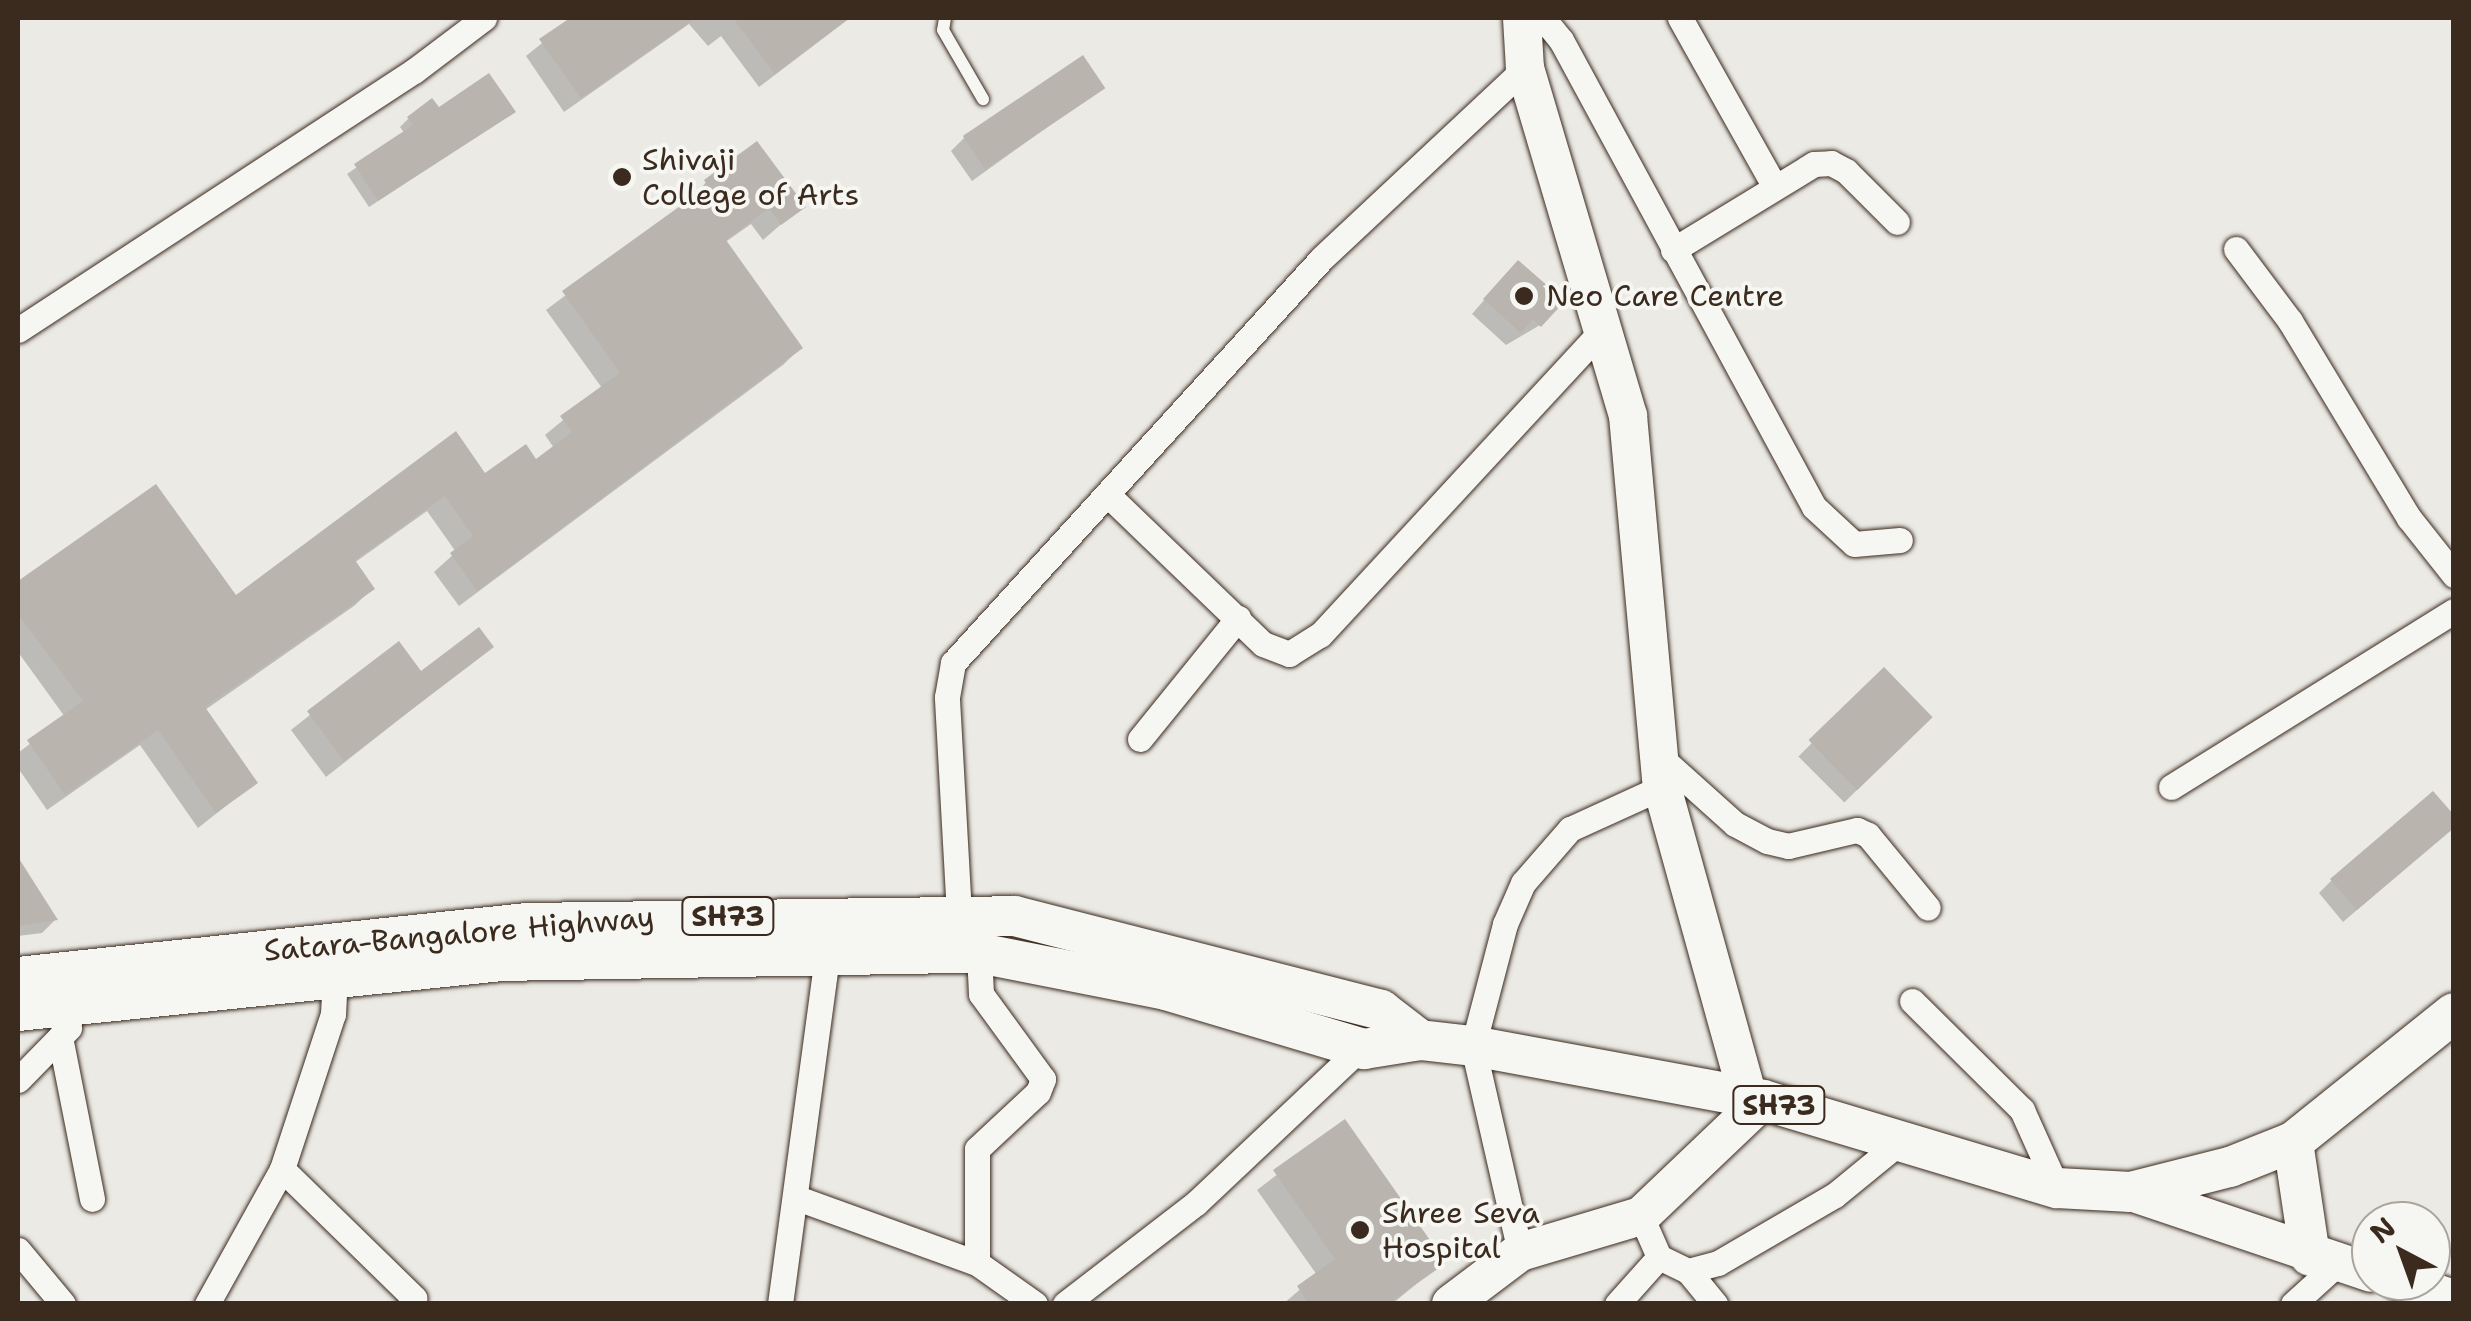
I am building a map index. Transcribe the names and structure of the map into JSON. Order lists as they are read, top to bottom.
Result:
{
  "streets": {
    "main road": ["SH73", "Satara-Bangalore Highway"]
  },
  "places": ["Shivaji College of Arts", "Neo Care Centre", "Shree Seva Hospital"],
  "north": "top left"
}
